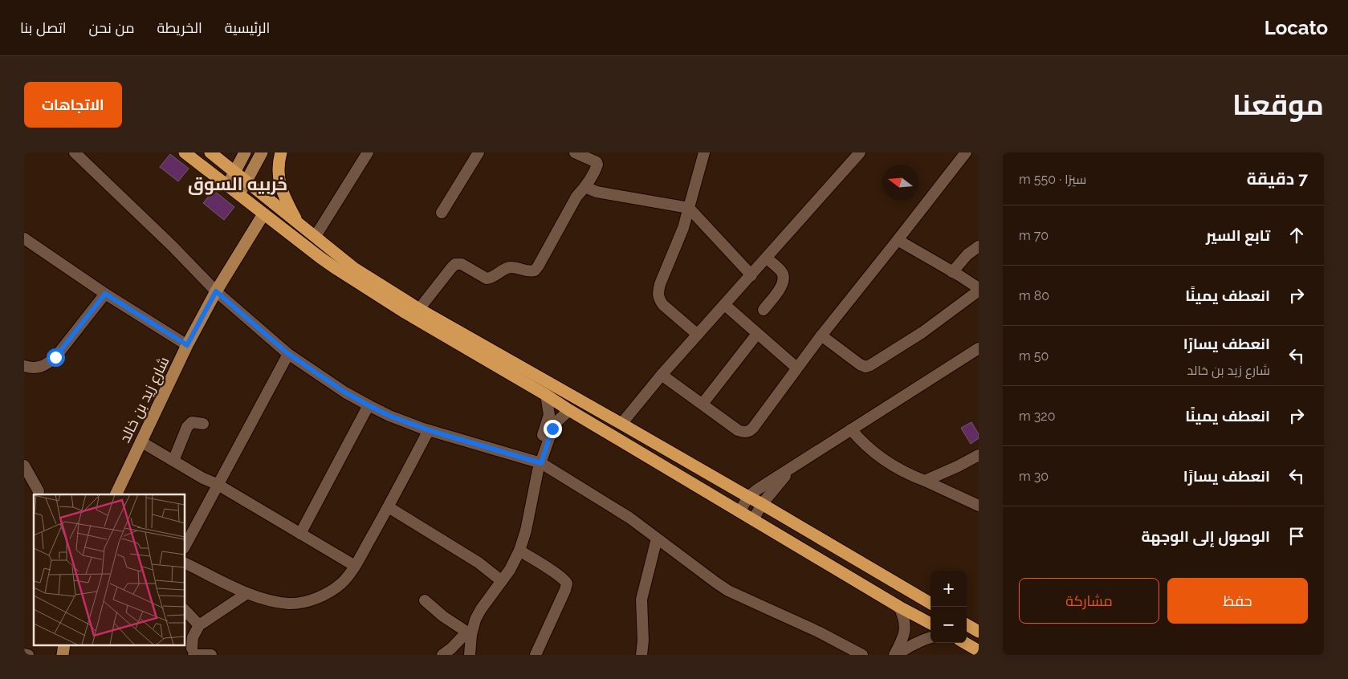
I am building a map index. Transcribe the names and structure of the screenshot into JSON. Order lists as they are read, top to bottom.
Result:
{
  "streets": {
    "main road": ["شارع زيد بن خالد"]
  },
  "districts": ["خربیه السوق"],
  "north": "left",
  "page": {
    "header": "Locato",
    "nav": [
      "الرئيسية",
      "الخريطة",
      "من نحن",
      "اتصل بنا"
    ],
    "title": "موقعنا",
    "buttons": [
      "الاتجاهات",
      ["حفظ", "مشاركة"]
    ],
    "heading": ["7 دقيقة", "سيرًا · 550 m"],
    "list": [
      ["تابع السير", "70 m"],
      ["انعطف يمينًا", "80 m"],
      ["انعطف يسارًا", "شارع زيد بن خالد", "50 m"],
      ["انعطف يمينًا", "320 m"],
      ["انعطف يسارًا", "30 m"],
      "الوصول إلى الوجهة"
    ],
    "map_buttons": ["+", "−"]
  }
}
